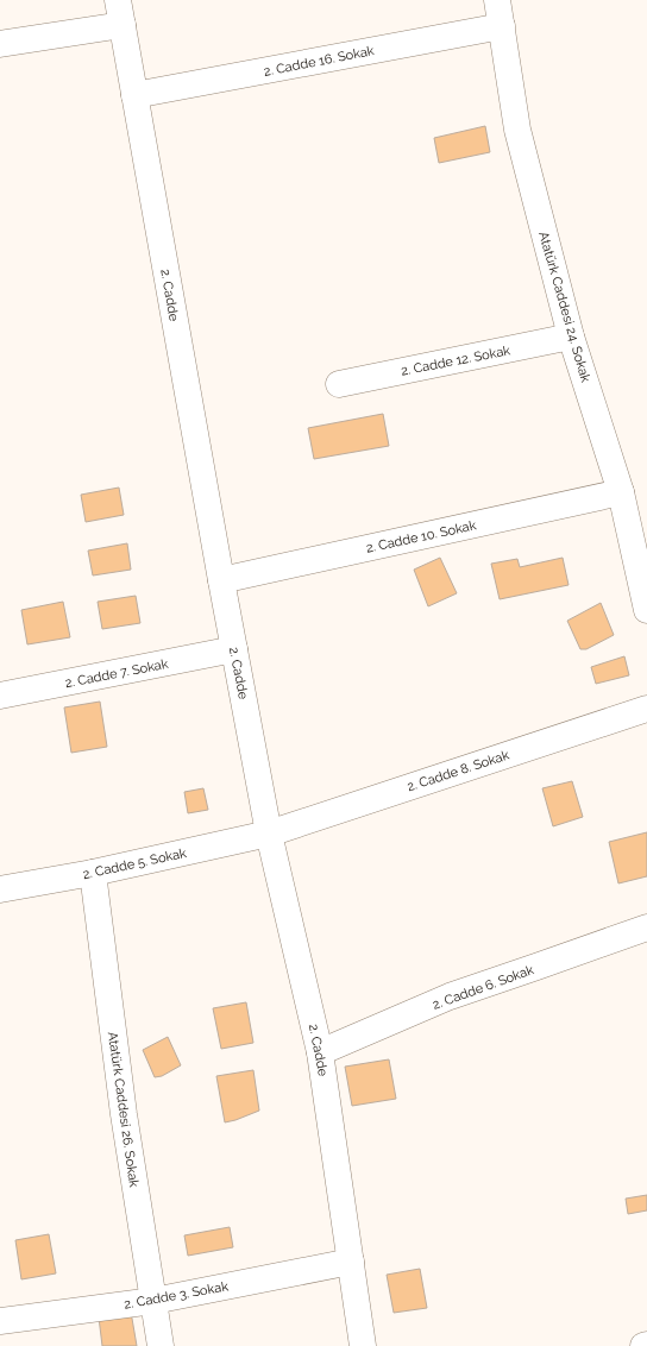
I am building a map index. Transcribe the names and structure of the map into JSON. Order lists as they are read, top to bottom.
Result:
{
  "streets": {
    "street": [
      "2. Cadde 16. Sokak",
      "2. Cadde",
      "Atatürk Caddesi 24. Sokak",
      "2. Cadde 12. Sokak",
      "2. Cadde 10. Sokak",
      "2. Cadde 7. Sokak",
      "2. Cadde 8. Sokak",
      "2. Cadde 5. Sokak",
      "2. Cadde 6. Sokak",
      "Atatürk Caddesi 26. Sokak",
      "2. Cadde 3. Sokak"
    ]
  },
  "crossings": [
    ["2. Cadde 16. Sokak", "2. Cadde"],
    ["2. Cadde 16. Sokak", "Atatürk Caddesi 24. Sokak"],
    ["2. Cadde", "2. Cadde 10. Sokak"],
    ["2. Cadde", "2. Cadde 7. Sokak"],
    ["2. Cadde", "2. Cadde 8. Sokak"],
    ["2. Cadde", "2. Cadde 5. Sokak"],
    ["2. Cadde", "2. Cadde 6. Sokak"],
    ["2. Cadde", "2. Cadde 3. Sokak"],
    ["Atatürk Caddesi 24. Sokak", "2. Cadde 12. Sokak"],
    ["Atatürk Caddesi 24. Sokak", "2. Cadde 10. Sokak"],
    ["2. Cadde 8. Sokak", "2. Cadde 5. Sokak"],
    ["2. Cadde 5. Sokak", "Atatürk Caddesi 26. Sokak"],
    ["Atatürk Caddesi 26. Sokak", "2. Cadde 3. Sokak"]
  ]
}
